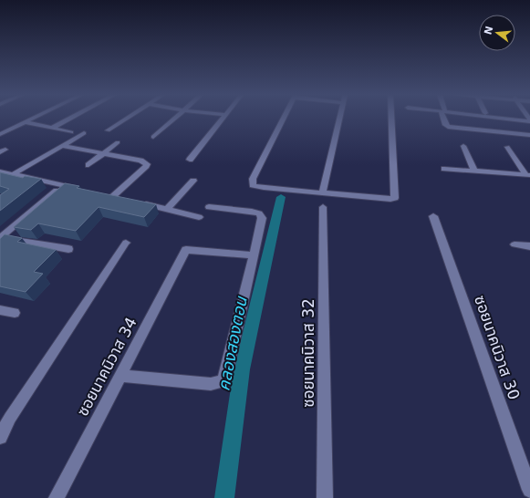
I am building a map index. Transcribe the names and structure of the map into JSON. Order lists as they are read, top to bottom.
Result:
{
  "streets": {
    "street": ["ซอยนาคนิวาส 30", "ซอยนาคนิวาส 32", "ซอยนาคนิวาส 34"]
  },
  "water": ["คลองสองตอน"],
  "north": "left"
}
